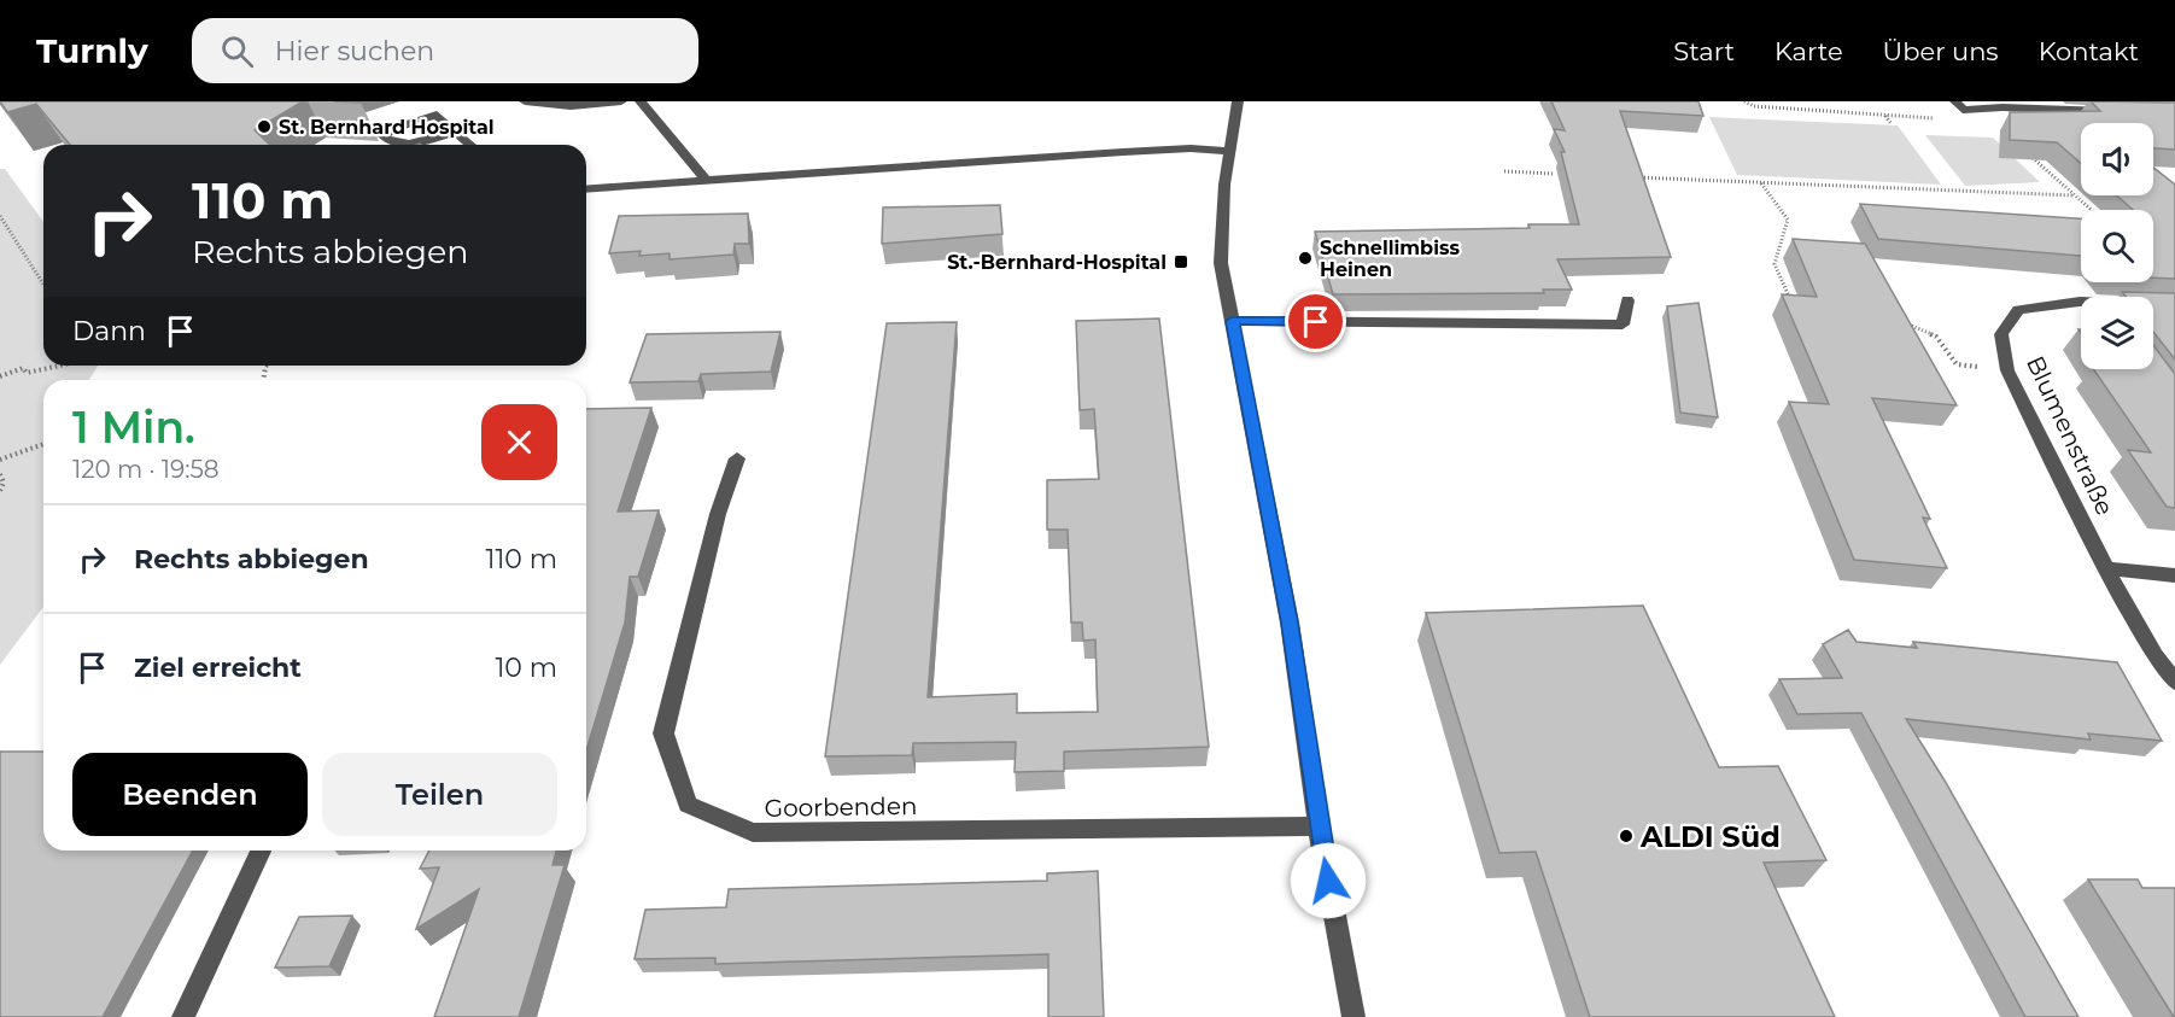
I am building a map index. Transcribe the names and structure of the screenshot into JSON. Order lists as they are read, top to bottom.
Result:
{
  "streets": {
    "street": ["Blumenstraße", "Goorbenden"]
  },
  "places": {
    "other": ["St. Bernhard Hospital", "Schnellimbiss Heinen", "ALDI Süd"],
    "transit": ["St.-Bernhard-Hospital"]
  },
  "page": {
    "header": "Turnly",
    "search": "Hier suchen",
    "nav": [
      "Start",
      "Karte",
      "Über uns",
      "Kontakt"
    ],
    "turn": ["110 m", "Rechts abbiegen"],
    "then": "Dann",
    "heading": ["1 Min.", "120 m · 19:58"],
    "list": [
      {
        "name": "Rechts abbiegen",
        "value": "110 m"
      },
      {
        "name": "Ziel erreicht",
        "value": "10 m"
      }
    ],
    "buttons": ["Beenden", "Teilen"]
  }
}
